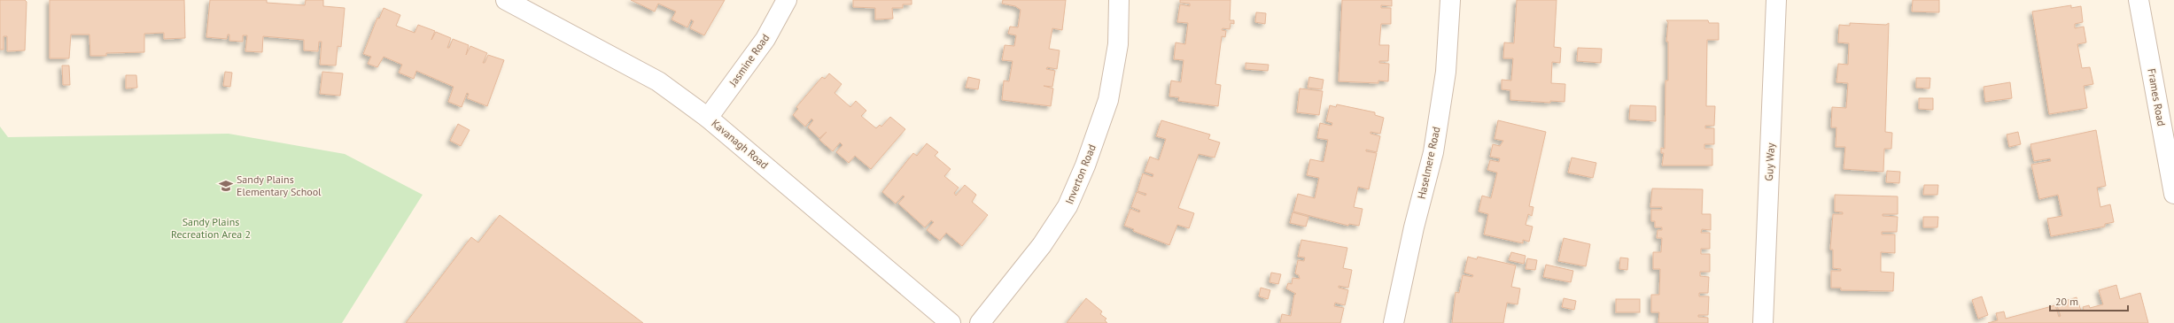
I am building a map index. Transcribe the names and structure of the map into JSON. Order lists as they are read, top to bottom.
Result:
{
  "streets": {
    "street": [
      "Jasmine Road",
      "Frames Road",
      "Kavanagh Road",
      "Guy Way",
      "Haselmere Road",
      "Inverton Road"
    ]
  },
  "crossings": [
    ["Jasmine Road", "Kavanagh Road"]
  ],
  "parks": ["Sandy Plains Recreation Area 2"],
  "places": {
    "school or university": ["Sandy Plains Elementary School"]
  },
  "scale_bar": "20 m"
}
